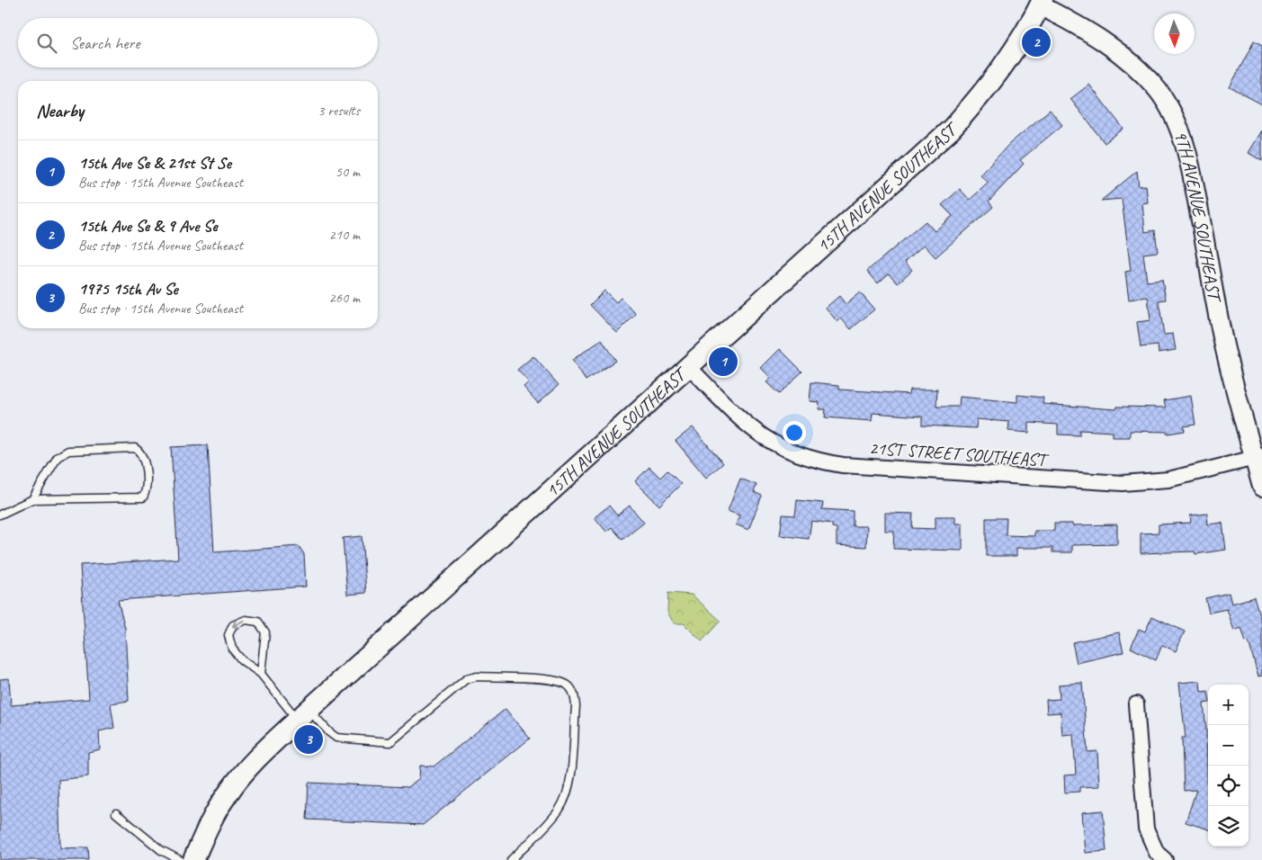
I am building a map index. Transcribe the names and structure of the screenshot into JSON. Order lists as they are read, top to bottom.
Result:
{
  "streets": {
    "main road": ["15TH AVENUE SOUTHEAST"],
    "street": ["9TH AVENUE SOUTHEAST", "21ST STREET SOUTHEAST"]
  },
  "crossings": [
    ["15TH AVENUE SOUTHEAST", "9TH AVENUE SOUTHEAST"],
    ["15TH AVENUE SOUTHEAST", "21ST STREET SOUTHEAST"],
    ["9TH AVENUE SOUTHEAST", "21ST STREET SOUTHEAST"]
  ],
  "north": "bottom",
  "page": {
    "search": "Search here",
    "pins": ["2", "1", "3"],
    "heading": ["Nearby", "3 results"],
    "list": [
      {
        "mark": "1",
        "name": "15th Ave Se & 21st St Se",
        "note": "Bus stop · 15th Avenue Southeast",
        "value": "50 m"
      },
      {
        "mark": "2",
        "name": "15th Ave Se & 9 Ave Se",
        "note": "Bus stop · 15th Avenue Southeast",
        "value": "210 m"
      },
      {
        "mark": "3",
        "name": "1975 15th Av Se",
        "note": "Bus stop · 15th Avenue Southeast",
        "value": "260 m"
      }
    ],
    "map_buttons": ["+", "−"]
  }
}
